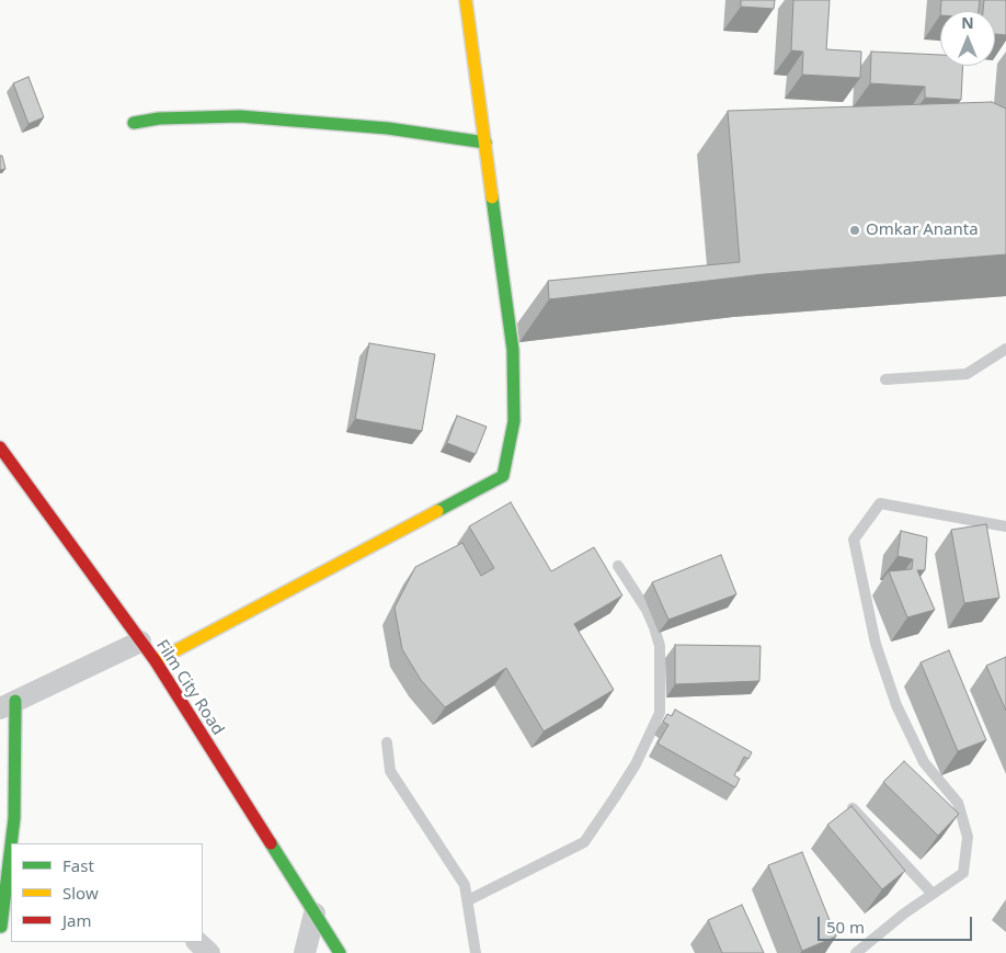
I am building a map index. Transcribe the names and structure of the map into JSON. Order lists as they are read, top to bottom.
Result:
{
  "streets": {
    "street": ["Film City Road"]
  },
  "places": ["Omkar Ananta"],
  "legend": ["Fast", "Slow", "Jam"],
  "scale_bar": "50 m",
  "north": "top"
}
